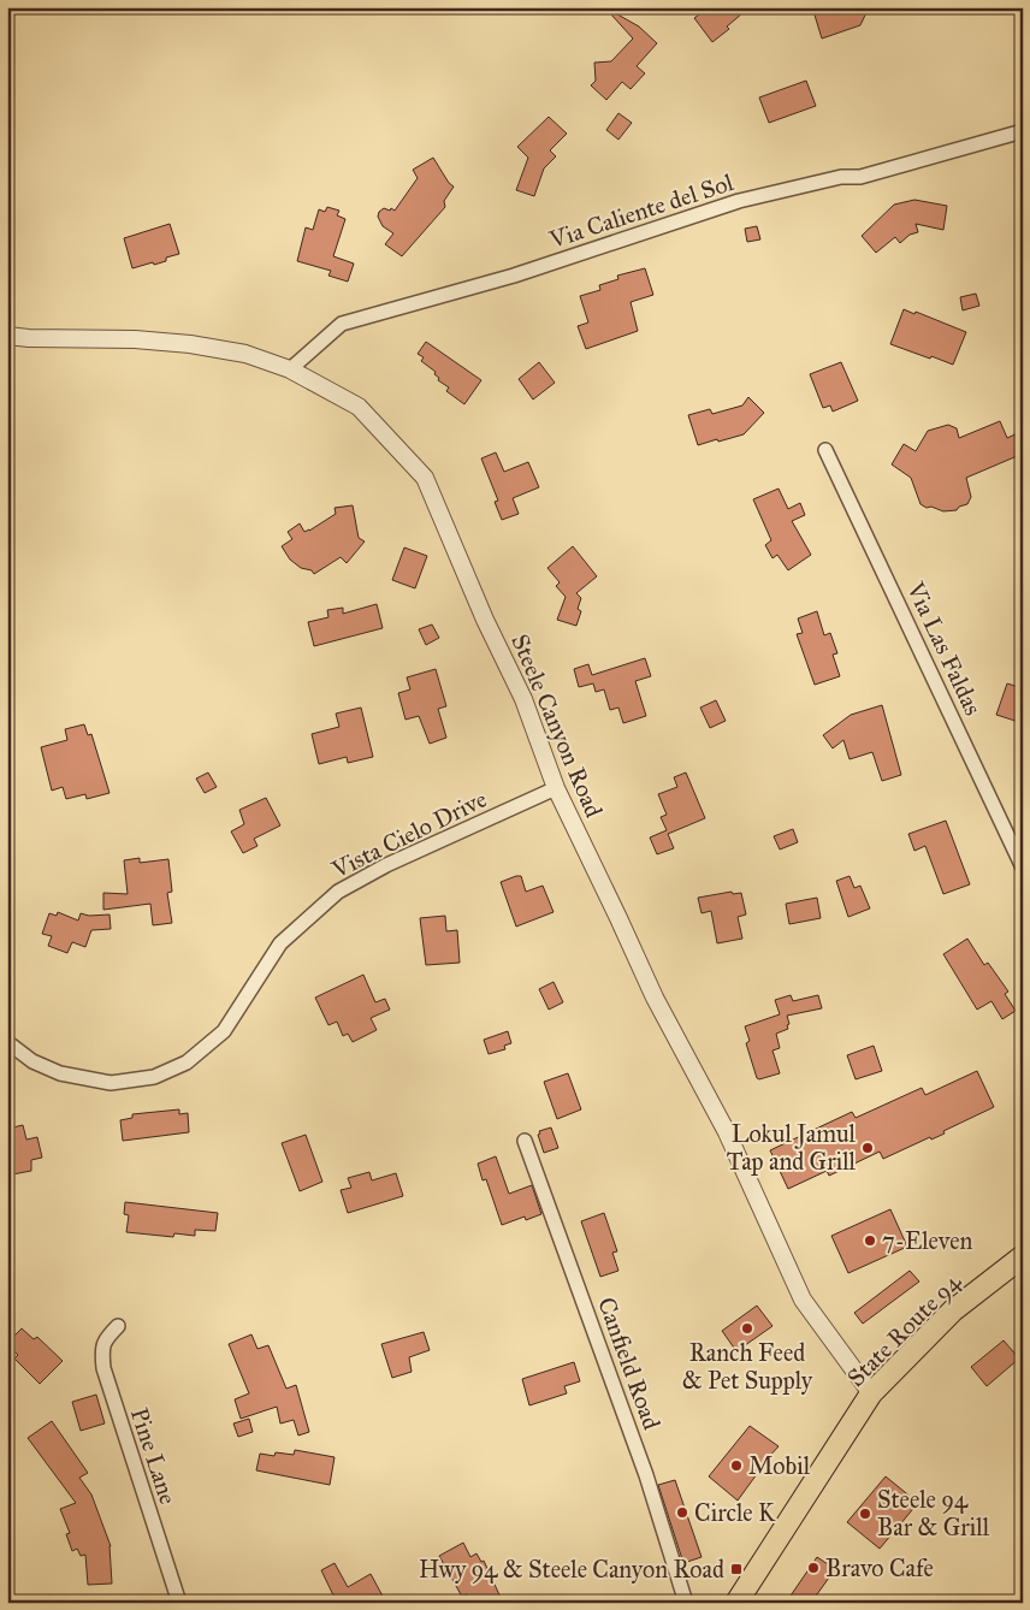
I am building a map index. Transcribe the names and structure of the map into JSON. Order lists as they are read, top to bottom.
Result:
{
  "streets": {
    "highway": ["State Route 94"],
    "street": [
      "Via Caliente del Sol",
      "Via Las Faldas",
      "Steele Canyon Road",
      "Vista Cielo Drive",
      "Canfield Road",
      "Pine Lane"
    ]
  },
  "crossings": [
    ["Via Caliente del Sol", "Steele Canyon Road"],
    ["Steele Canyon Road", "Vista Cielo Drive"],
    ["Steele Canyon Road", "State Route 94"]
  ],
  "places": {
    "other": [
      "Lokul Jamul Tap and Grill",
      "7-Eleven",
      "Ranch Feed & Pet Supply",
      "Mobil",
      "Circle K",
      "Steele 94 Bar & Grill",
      "Bravo Cafe"
    ],
    "transit": ["Hwy 94 & Steele Canyon Road"]
  }
}
